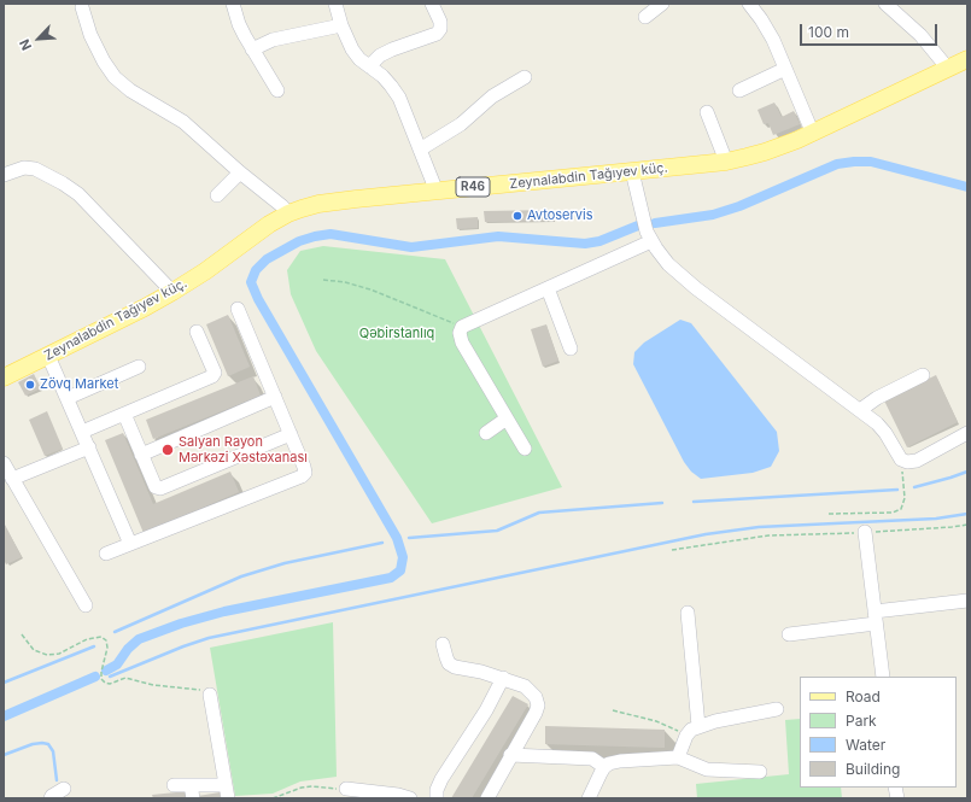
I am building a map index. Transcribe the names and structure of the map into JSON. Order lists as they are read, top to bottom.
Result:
{
  "streets": {
    "main road": ["Zeynalabdin Tağıyev küç.", "R46"]
  },
  "parks": ["Qəbirstanlıq"],
  "places": ["Avtoservis", "Zövq Market", "Salyan Rayon Mərkəzi Xəstəxanası"],
  "legend": [
    "Road",
    "Park",
    "Water",
    "Building"
  ],
  "scale_bar": "100 m",
  "north": "bottom left"
}
